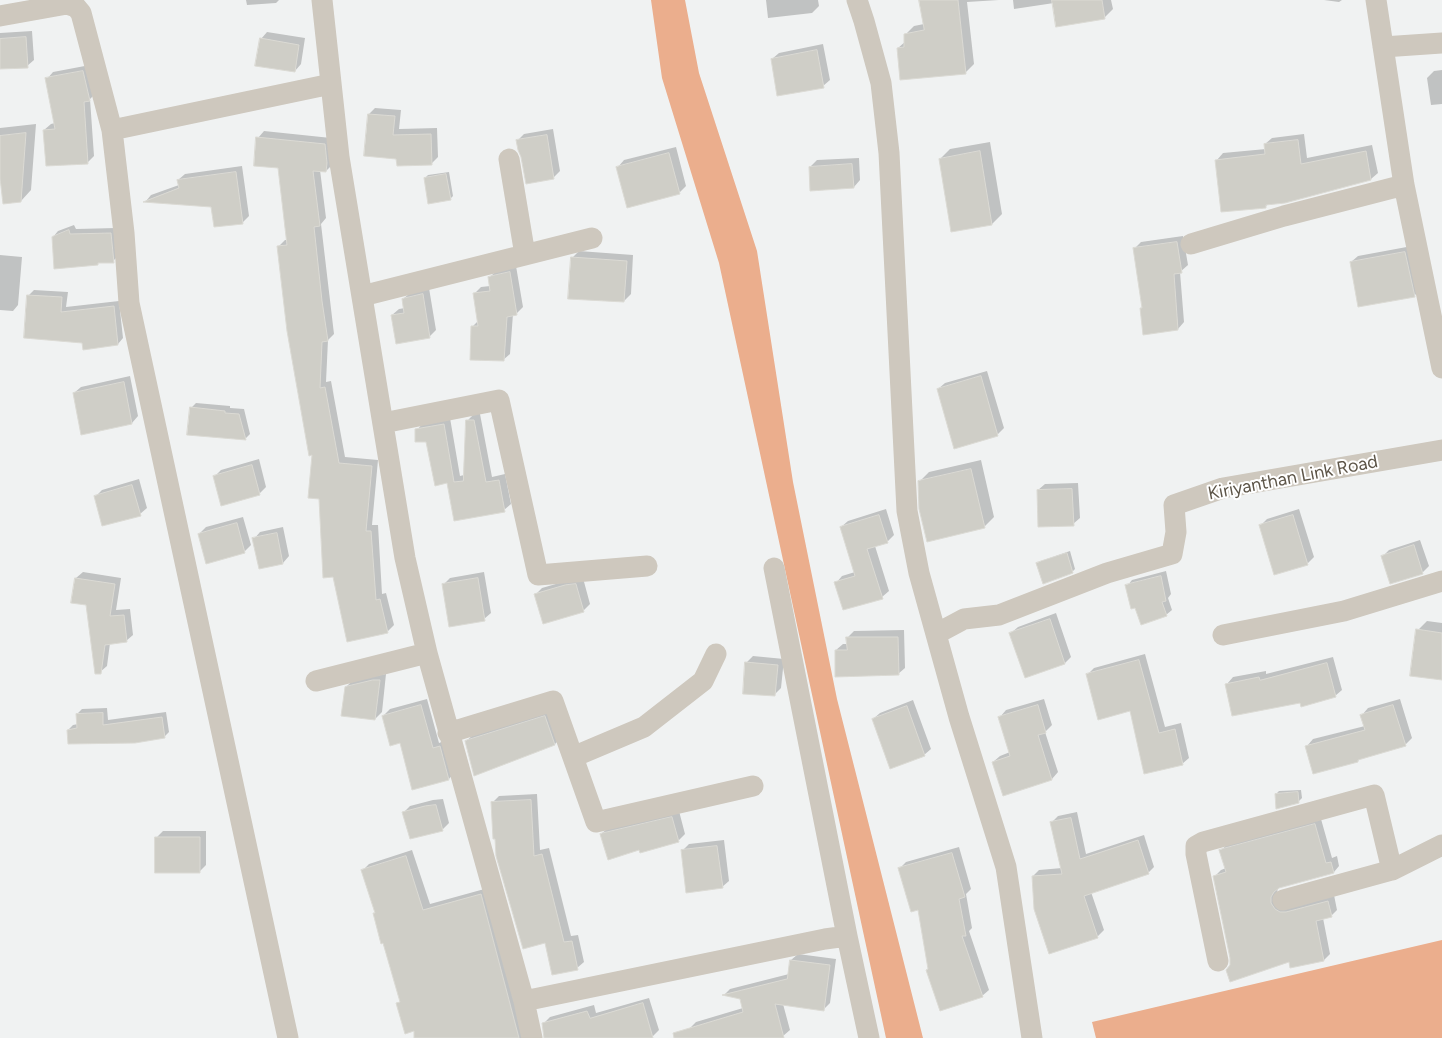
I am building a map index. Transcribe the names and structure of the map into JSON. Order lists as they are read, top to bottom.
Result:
{
  "streets": {
    "street": ["Kiriyanthan Link Road"]
  }
}
